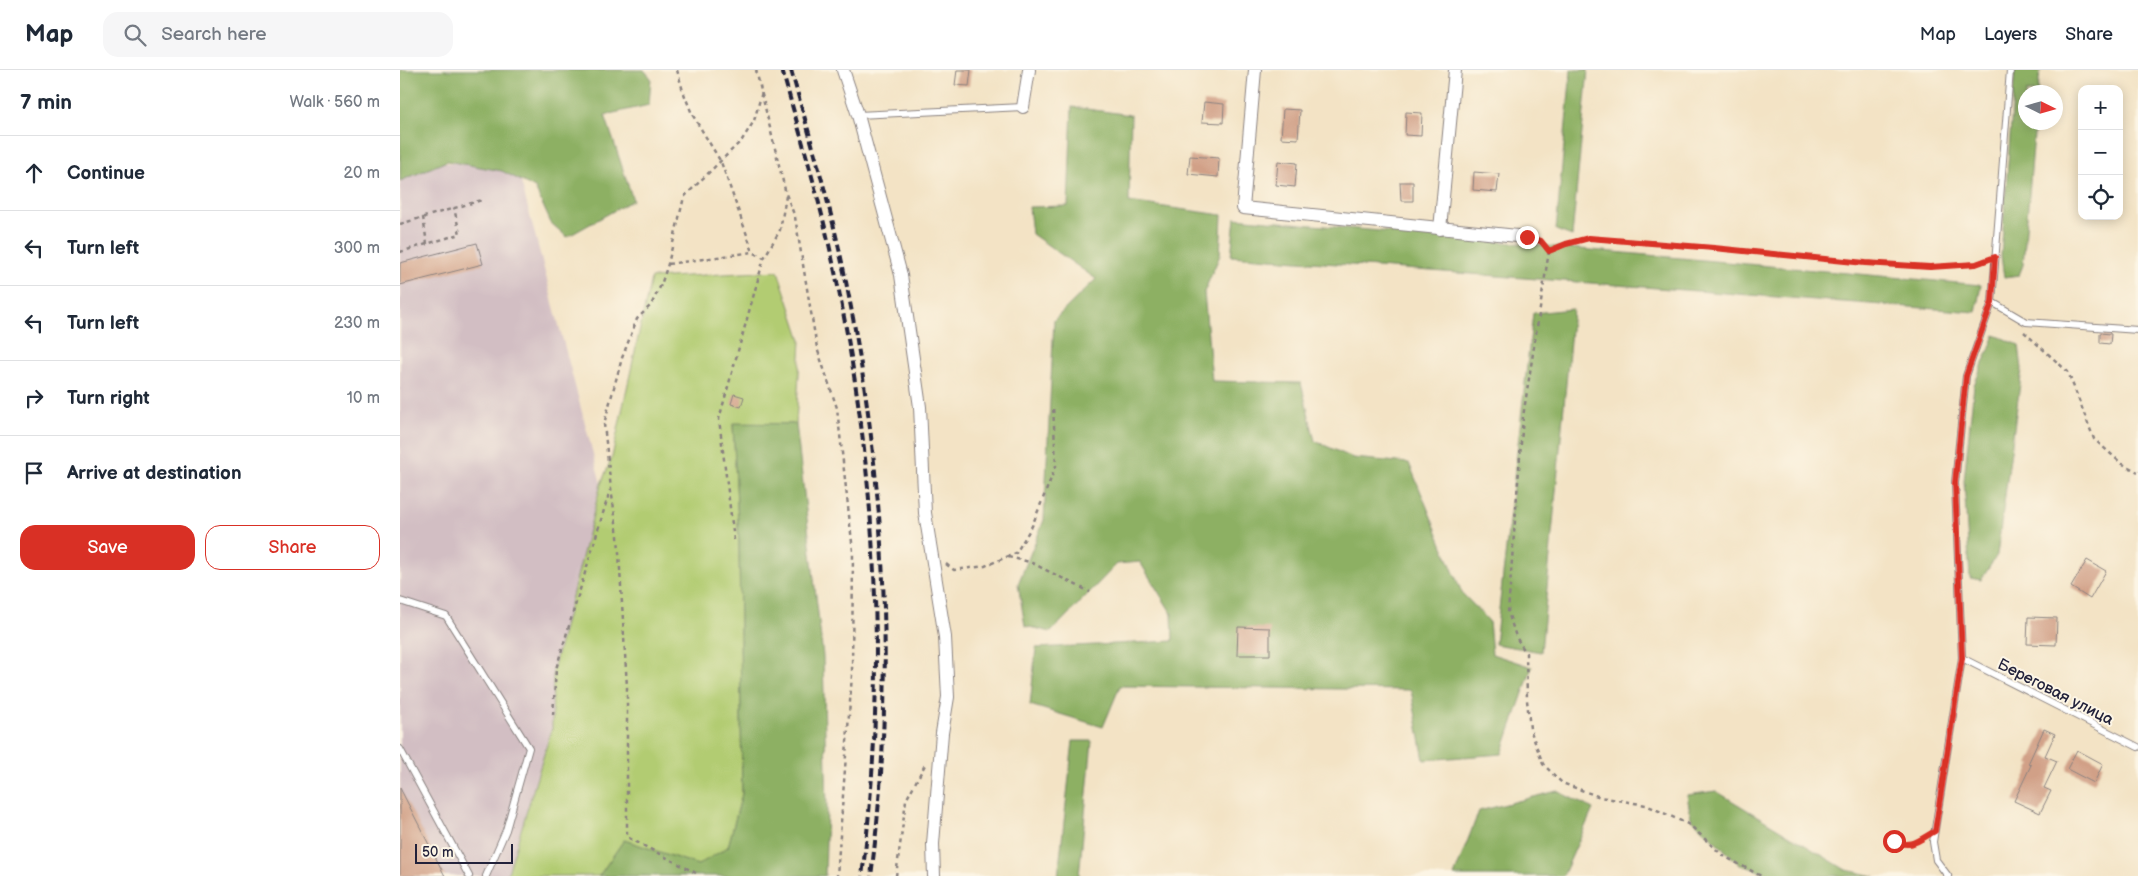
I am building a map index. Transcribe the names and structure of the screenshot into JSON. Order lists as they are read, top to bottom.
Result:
{
  "streets": {
    "lane": ["Береговая улица"]
  },
  "scale_bar": "50 m",
  "north": "right",
  "page": {
    "header": "Map",
    "search": "Search here",
    "nav": ["Map", "Layers", "Share"],
    "heading": ["7 min", "Walk · 560 m"],
    "map_buttons": ["+", "−"],
    "list": [
      ["Continue", "20 m"],
      ["Turn left", "300 m"],
      ["Turn left", "230 m"],
      ["Turn right", "10 m"],
      "Arrive at destination"
    ],
    "buttons": ["Save", "Share"],
    "scale": "50 m"
  }
}
